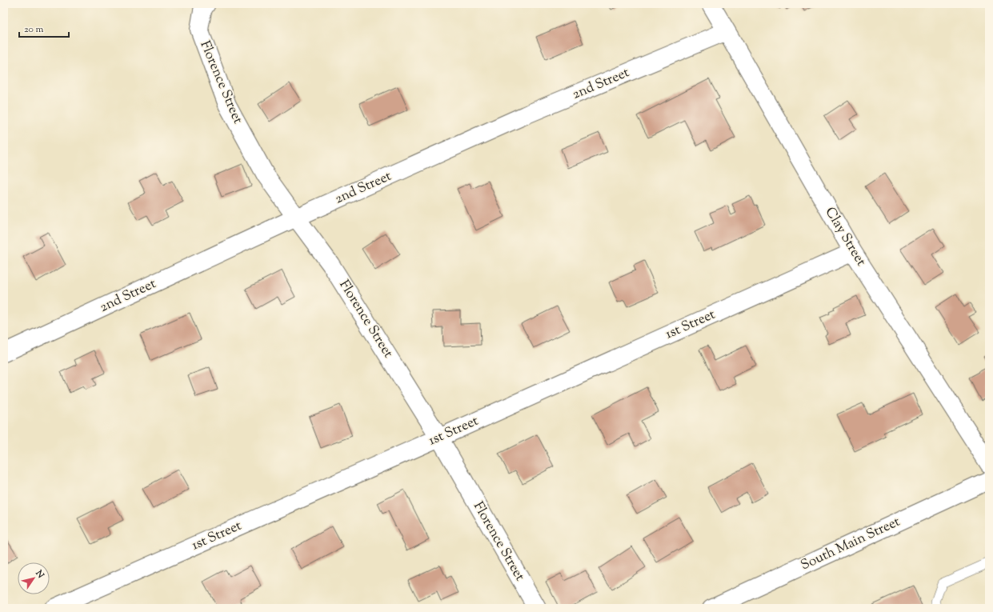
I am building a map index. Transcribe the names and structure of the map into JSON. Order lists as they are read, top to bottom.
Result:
{
  "streets": {
    "street": [
      "Florence Street",
      "2nd Street",
      "Clay Street",
      "1st Street",
      "South Main Street"
    ]
  },
  "crossings": [
    ["Florence Street", "2nd Street"],
    ["Florence Street", "1st Street"],
    ["2nd Street", "Clay Street"],
    ["Clay Street", "1st Street"]
  ],
  "scale_bar": "20 m",
  "north": "top right"
}
